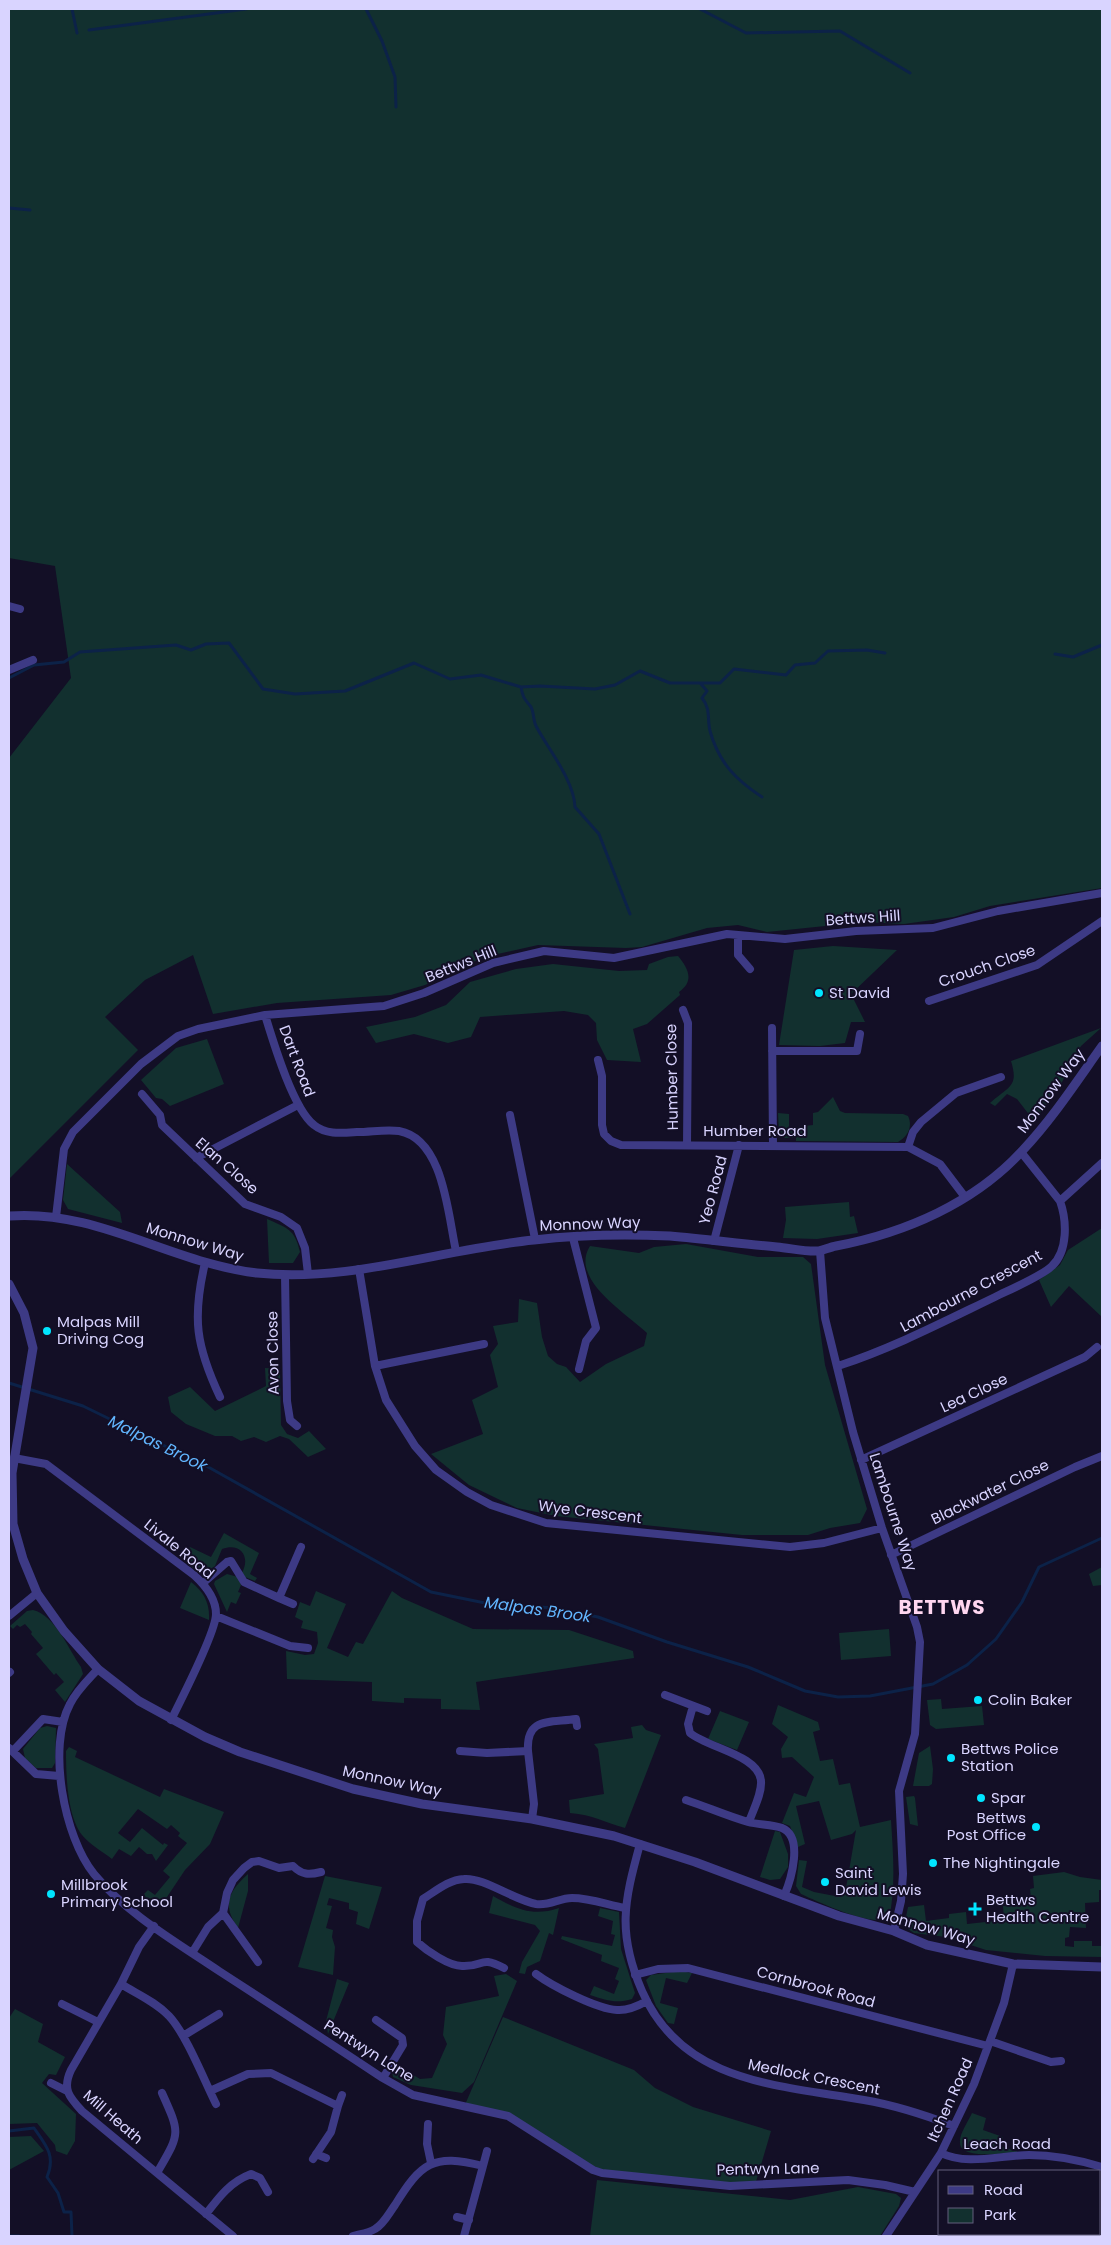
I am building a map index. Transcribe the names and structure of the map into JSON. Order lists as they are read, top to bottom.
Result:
{
  "streets": {
    "street": [
      "Bettws Hill",
      "Crouch Close",
      "Dart Road",
      "Humber Close",
      "Monnow Way",
      "Humber Road",
      "Elan Close",
      "Yeo Road",
      "Lambourne Crescent",
      "Avon Close",
      "Lea Close",
      "Blackwater Close",
      "Wye Crescent",
      "Lambourne Way",
      "Livale Road",
      "Cornbrook Road",
      "Pentwyn Lane",
      "Medlock Crescent",
      "Itchen Road",
      "Mill Heath",
      "Leach Road"
    ]
  },
  "crossings": [
    ["Bettws Hill", "Dart Road"],
    ["Bettws Hill", "Monnow Way"],
    ["Dart Road", "Monnow Way"],
    ["Humber Close", "Humber Road"],
    ["Monnow Way", "Humber Road"],
    ["Monnow Way", "Elan Close"],
    ["Monnow Way", "Yeo Road"],
    ["Monnow Way", "Lambourne Crescent"],
    ["Monnow Way", "Avon Close"],
    ["Monnow Way", "Wye Crescent"],
    ["Monnow Way", "Lambourne Way"],
    ["Monnow Way", "Livale Road"],
    ["Monnow Way", "Pentwyn Lane"],
    ["Monnow Way", "Medlock Crescent"],
    ["Monnow Way", "Itchen Road"],
    ["Humber Road", "Yeo Road"],
    ["Lambourne Crescent", "Lambourne Way"],
    ["Lea Close", "Lambourne Way"],
    ["Blackwater Close", "Lambourne Way"],
    ["Wye Crescent", "Lambourne Way"],
    ["Cornbrook Road", "Medlock Crescent"],
    ["Cornbrook Road", "Itchen Road"],
    ["Pentwyn Lane", "Itchen Road"],
    ["Pentwyn Lane", "Mill Heath"],
    ["Medlock Crescent", "Itchen Road"],
    ["Itchen Road", "Leach Road"]
  ],
  "districts": ["BETTWS"],
  "water": ["Malpas Brook"],
  "places": {
    "other": [
      "St David",
      "Malpas Mill Driving Cog",
      "Colin Baker",
      "Bettws Police Station",
      "Spar",
      "Bettws Post Office",
      "The Nightingale",
      "Saint David Lewis",
      "Millbrook Primary School"
    ],
    "health": ["Bettws Health Centre"]
  },
  "legend": ["Road", "Park"]
}
